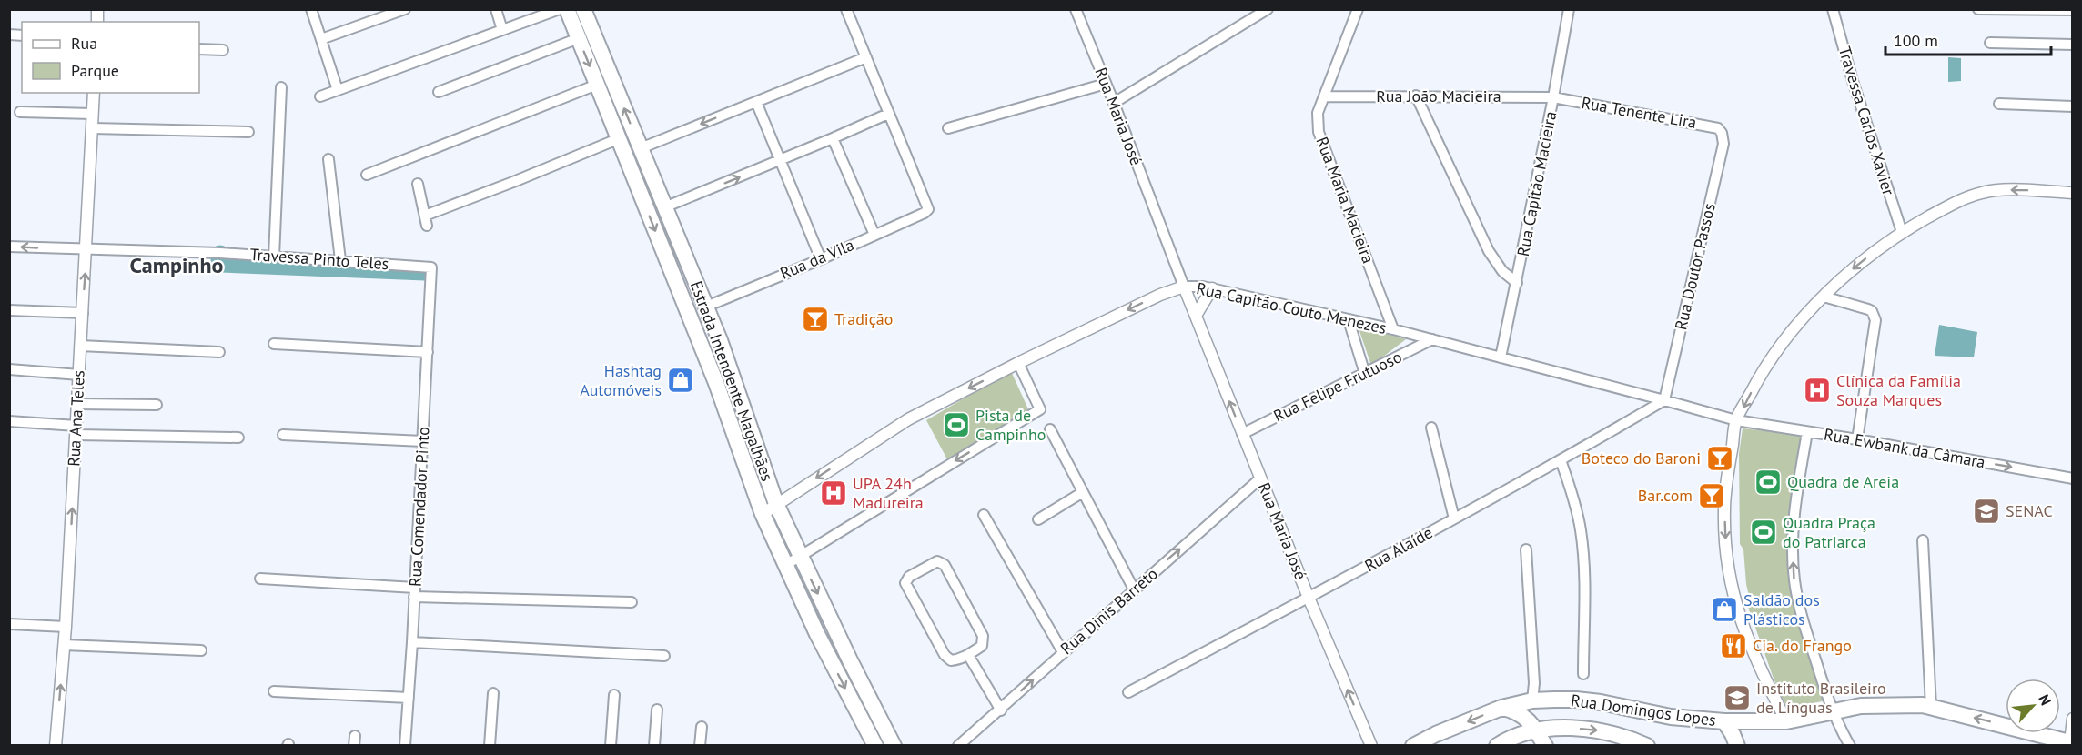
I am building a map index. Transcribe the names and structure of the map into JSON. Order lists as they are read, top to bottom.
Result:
{
  "streets": {
    "main road": ["Estrada Intendente Magalhães", "Rua Domingos Lopes"],
    "street": [
      "Rua João Macieira",
      "Rua Tenente Lira",
      "Rua Maria José",
      "Travessa Carlos Xavier",
      "Rua Capitão Macieira",
      "Rua Maria Macieira",
      "Travessa Pinto Teles",
      "Rua da Vila",
      "Rua Doutor Passos",
      "Rua Capitão Couto Menezes",
      "Rua Felipe Frutuoso",
      "Rua Ana Teles",
      "Rua Ewbank da Câmara",
      "Rua Comendador Pinto",
      "Rua Alaíde",
      "Rua Dinis Barreto"
    ]
  },
  "crossings": [
    ["Rua João Macieira", "Rua Tenente Lira"],
    ["Rua João Macieira", "Rua Capitão Macieira"],
    ["Rua João Macieira", "Rua Maria Macieira"],
    ["Rua Tenente Lira", "Rua Capitão Macieira"],
    ["Rua Tenente Lira", "Rua Doutor Passos"],
    ["Rua Maria José", "Rua Capitão Couto Menezes"],
    ["Rua Maria José", "Rua Felipe Frutuoso"],
    ["Rua Maria José", "Rua Alaíde"],
    ["Rua Maria José", "Rua Dinis Barreto"],
    ["Rua Capitão Macieira", "Rua Capitão Couto Menezes"],
    ["Rua Maria Macieira", "Rua Capitão Couto Menezes"],
    ["Travessa Pinto Teles", "Rua Ana Teles"],
    ["Travessa Pinto Teles", "Rua Comendador Pinto"],
    ["Rua da Vila", "Estrada Intendente Magalhães"],
    ["Rua Doutor Passos", "Rua Capitão Couto Menezes"],
    ["Rua Doutor Passos", "Rua Alaíde"],
    ["Rua Capitão Couto Menezes", "Estrada Intendente Magalhães"],
    ["Rua Capitão Couto Menezes", "Rua Felipe Frutuoso"],
    ["Rua Capitão Couto Menezes", "Rua Ewbank da Câmara"],
    ["Rua Capitão Couto Menezes", "Rua Alaíde"]
  ],
  "one_way": [
    "Rua Maria José",
    "Rua Capitão Couto Menezes",
    "Rua Ana Teles",
    "Rua Ewbank da Câmara",
    "Rua Dinis Barreto"
  ],
  "districts": ["Campinho"],
  "places": {
    "bar": ["Tradição", "Boteco do Baroni", "Bar.com"],
    "shop": ["Hashtag Automóveis", "Saldão dos Plásticos"],
    "hospital": ["Clínica da Família Souza Marques", "UPA 24h Madureira"],
    "sports": ["Pista de Campinho", "Quadra de Areia", "Quadra Praça do Patriarca"],
    "school or university": ["SENAC", "Instituto Brasileiro de Línguas"],
    "restaurant": ["Cia. do Frango"]
  },
  "legend": ["Rua", "Parque"],
  "scale_bar": "100 m",
  "north": "top right"
}
